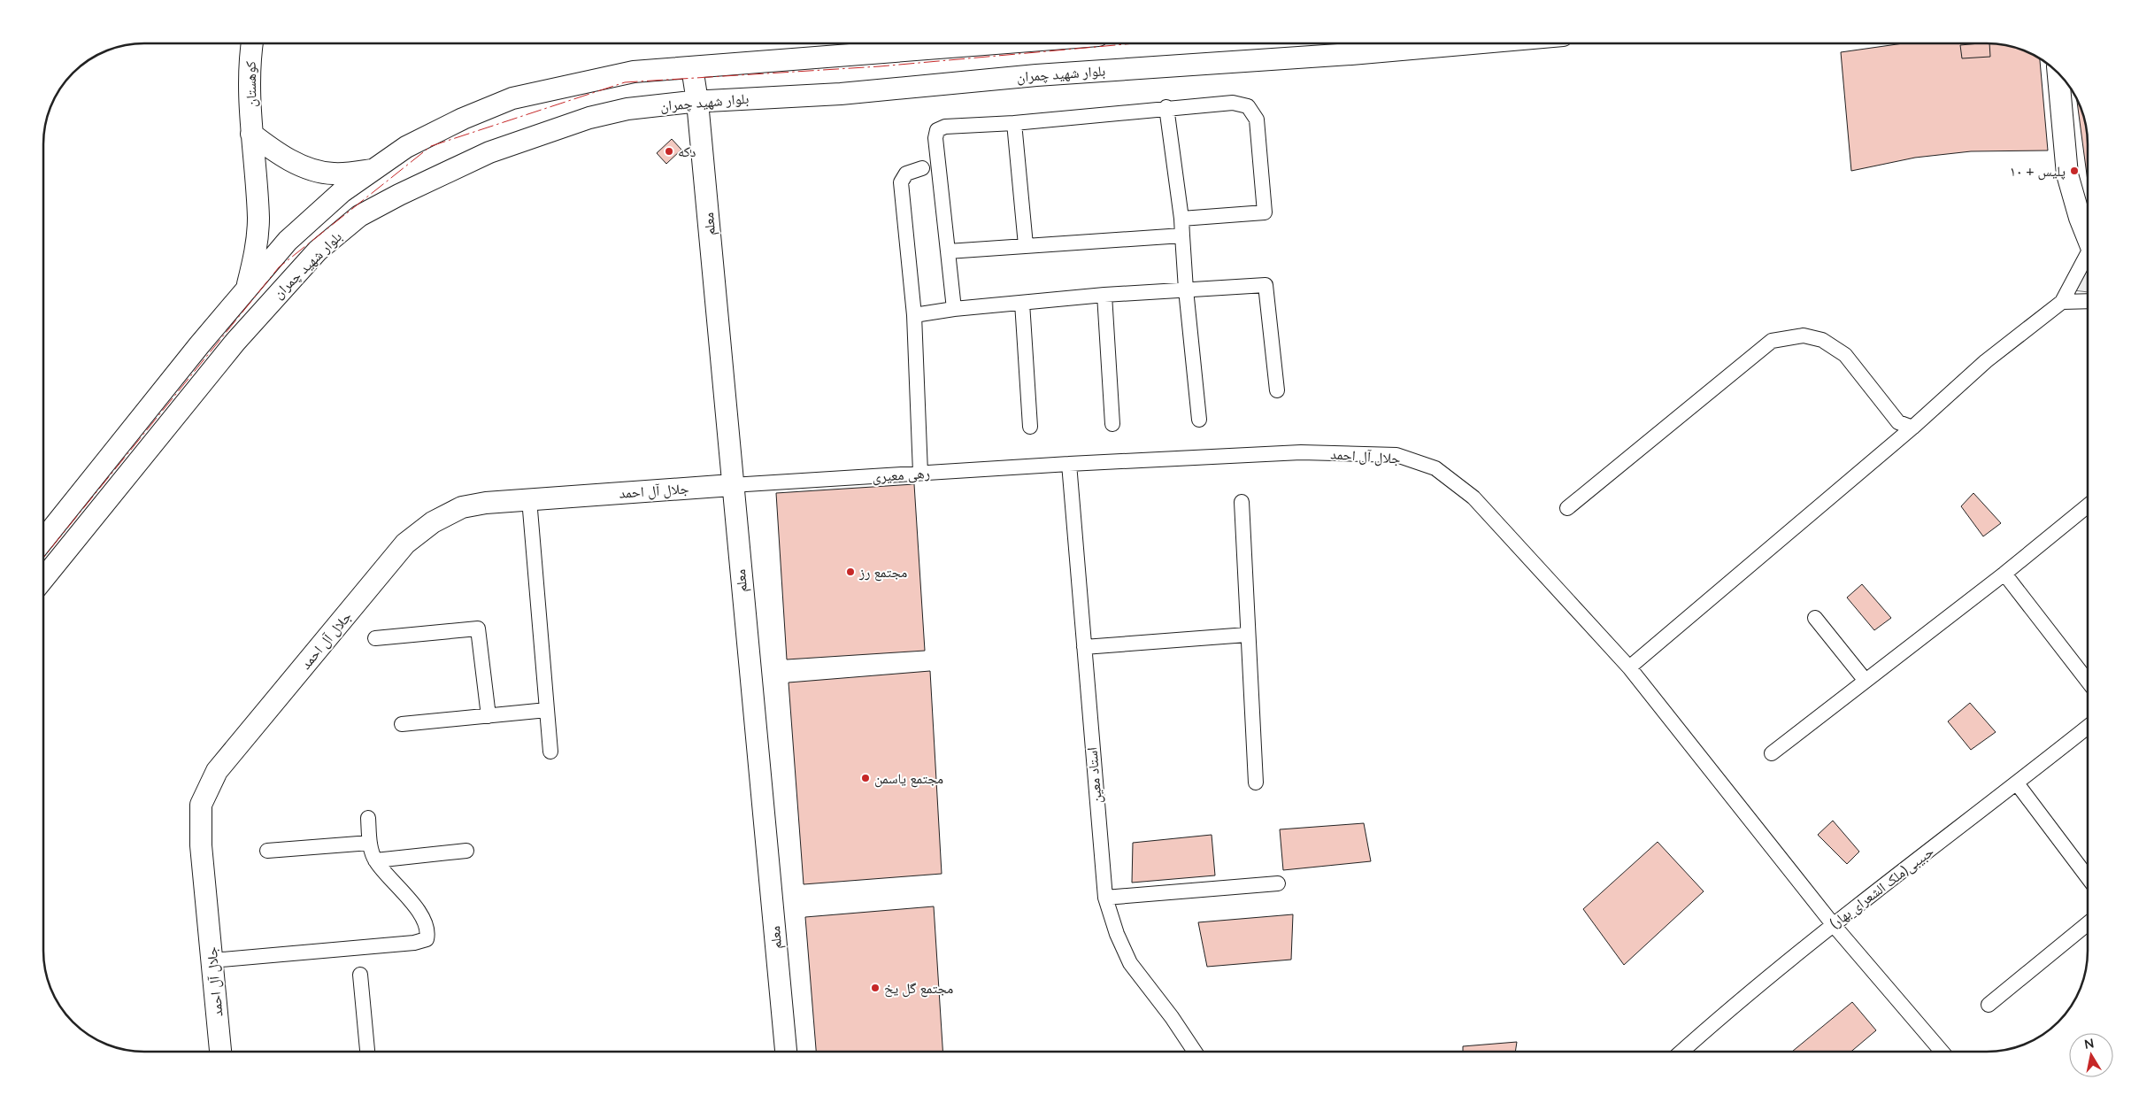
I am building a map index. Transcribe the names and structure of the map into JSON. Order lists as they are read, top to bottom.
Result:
{
  "streets": {
    "main road": [
      "بلوار شهید چمران",
      "کوهستان",
      "معلم",
      "جلال آل احمد"
    ],
    "street": ["رهی معیری", "استاد معین", "حبیبی(ملک الشعرای بهار)"]
  },
  "crossings": [
    ["بلوار شهید چمران", "کوهستان"],
    ["بلوار شهید چمران", "معلم"],
    ["معلم", "جلال آل احمد"],
    ["معلم", "رهی معیری"],
    ["جلال آل احمد", "رهی معیری"],
    ["جلال آل احمد", "استاد معین"],
    ["جلال آل احمد", "حبیبی(ملک الشعرای بهار)"],
    ["رهی معیری", "استاد معین"]
  ],
  "places": [
    "دکه",
    "پلیس + ۱۰",
    "مجتمع رز",
    "مجتمع یاسمن",
    "مجتمع گل یخ"
  ],
  "north": "top"
}
